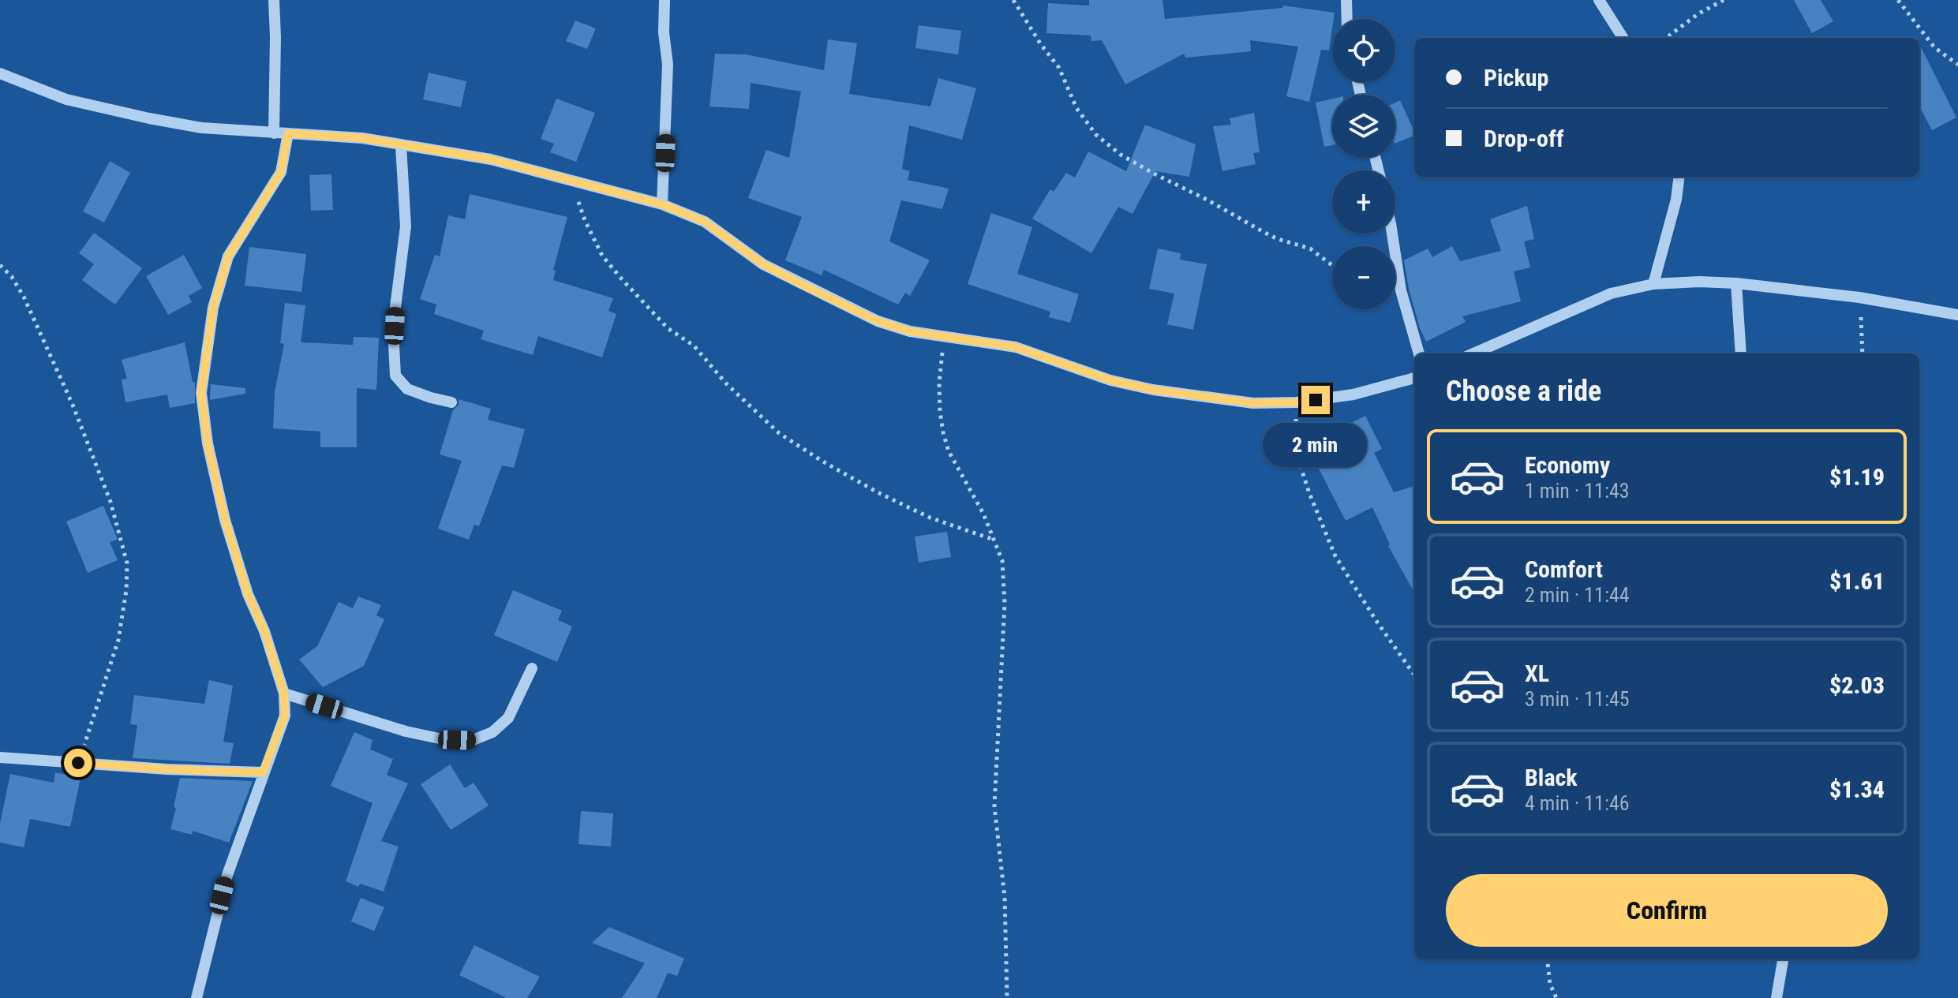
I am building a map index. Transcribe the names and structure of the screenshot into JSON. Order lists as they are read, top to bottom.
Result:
{
  "page": {
    "map_buttons": ["+", "−"],
    "banner": ["Pickup", "Drop-off"],
    "heading": "Choose a ride",
    "bubble": "2 min",
    "list": [
      {
        "name": "Economy",
        "note": "1 min · 11:43",
        "value": "$1.19"
      },
      {
        "name": "Comfort",
        "note": "2 min · 11:44",
        "value": "$1.61"
      },
      {
        "name": "XL",
        "note": "3 min · 11:45",
        "value": "$2.03"
      },
      {
        "name": "Black",
        "note": "4 min · 11:46",
        "value": "$1.34"
      }
    ],
    "buttons": "Confirm"
  }
}
